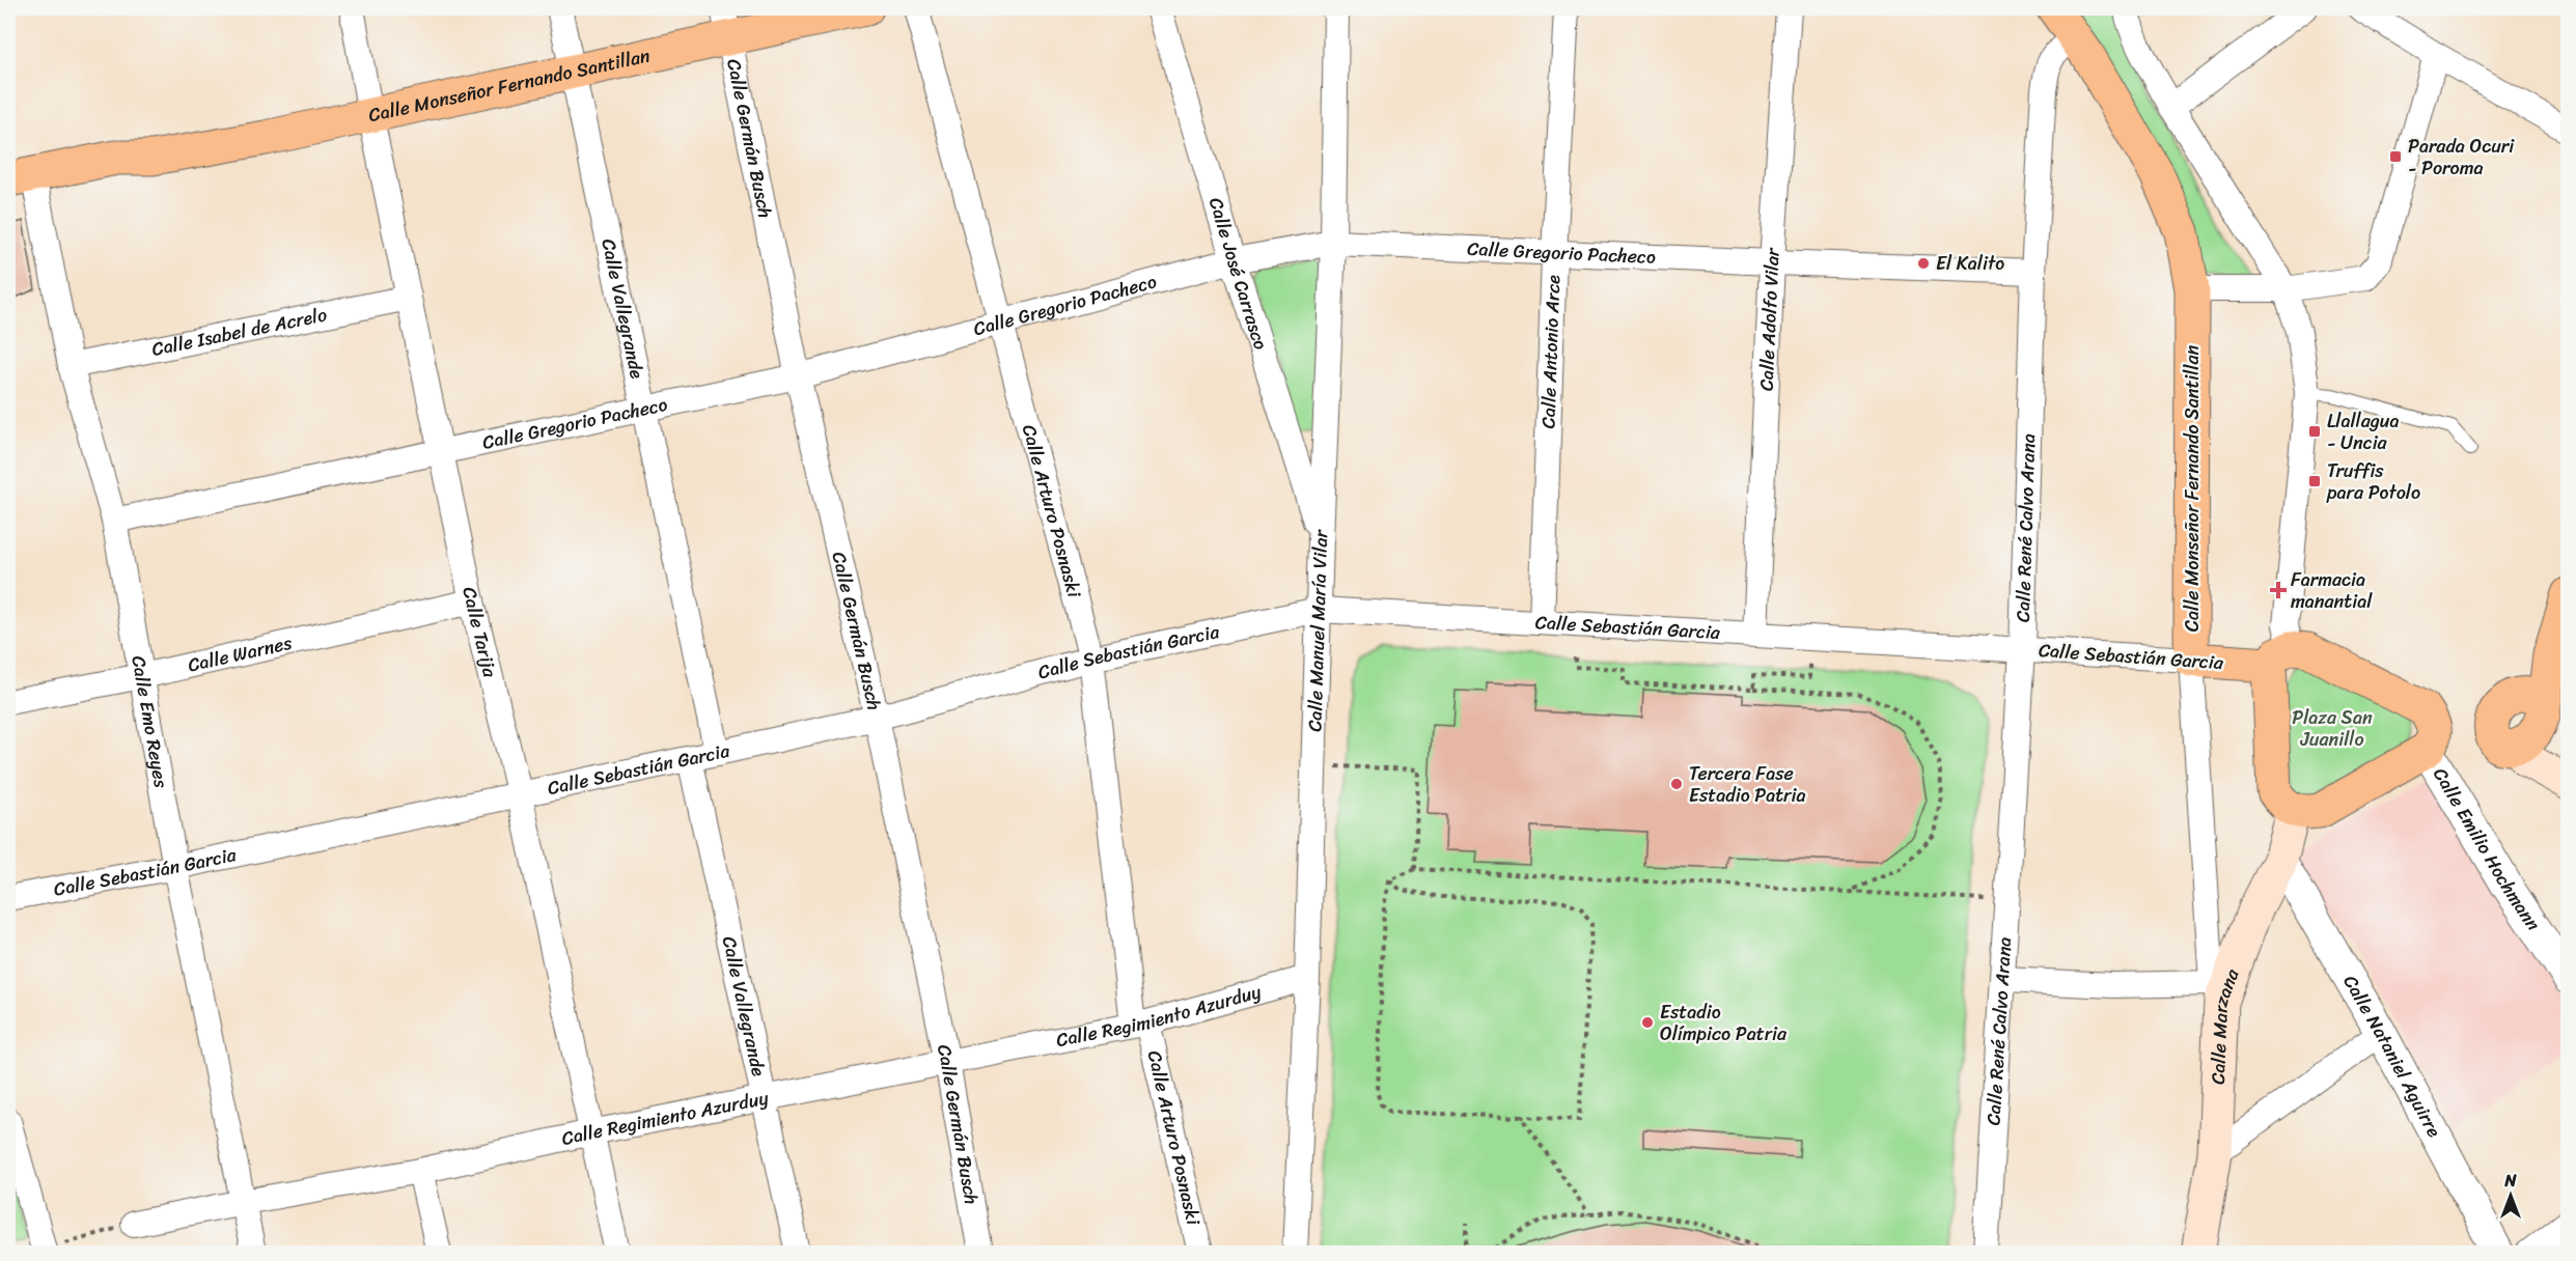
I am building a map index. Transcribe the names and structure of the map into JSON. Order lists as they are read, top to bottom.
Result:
{
  "streets": {
    "main road": ["Calle Monseñor Fernando Santillan", "Calle Sebastián Garcia", "Calle Marzana"],
    "street": [
      "Calle Germán Busch",
      "Calle Gregorio Pacheco",
      "Calle José Carrasco",
      "Calle Vallegrande",
      "Calle Adolfo Vilar",
      "Calle Isabel de Acrelo",
      "Calle Antonio Arce",
      "Calle Arturo Posnaski",
      "Calle René Calvo Arana",
      "Calle Manuel María Vilar",
      "Calle Tarija",
      "Calle Warnes",
      "Calle Emo Reyes",
      "Calle Emilio Hochmann",
      "Calle Regimiento Azurduy",
      "Calle Nataniel Aguirre"
    ]
  },
  "crossings": [
    ["Calle Monseñor Fernando Santillan", "Calle Germán Busch"],
    ["Calle Monseñor Fernando Santillan", "Calle Vallegrande"],
    ["Calle Monseñor Fernando Santillan", "Calle René Calvo Arana"],
    ["Calle Monseñor Fernando Santillan", "Calle Sebastián Garcia"],
    ["Calle Monseñor Fernando Santillan", "Calle Tarija"],
    ["Calle Monseñor Fernando Santillan", "Calle Emo Reyes"],
    ["Calle Monseñor Fernando Santillan", "Calle Marzana"],
    ["Calle Germán Busch", "Calle Gregorio Pacheco"],
    ["Calle Germán Busch", "Calle Sebastián Garcia"],
    ["Calle Germán Busch", "Calle Regimiento Azurduy"],
    ["Calle Gregorio Pacheco", "Calle José Carrasco"],
    ["Calle Gregorio Pacheco", "Calle Vallegrande"],
    ["Calle Gregorio Pacheco", "Calle Adolfo Vilar"],
    ["Calle Gregorio Pacheco", "Calle Antonio Arce"],
    ["Calle Gregorio Pacheco", "Calle Arturo Posnaski"],
    ["Calle Gregorio Pacheco", "Calle René Calvo Arana"],
    ["Calle Gregorio Pacheco", "Calle Manuel María Vilar"],
    ["Calle Gregorio Pacheco", "Calle Tarija"],
    ["Calle Gregorio Pacheco", "Calle Emo Reyes"],
    ["Calle José Carrasco", "Calle Manuel María Vilar"],
    ["Calle Vallegrande", "Calle Sebastián Garcia"],
    ["Calle Vallegrande", "Calle Regimiento Azurduy"],
    ["Calle Adolfo Vilar", "Calle Sebastián Garcia"],
    ["Calle Isabel de Acrelo", "Calle Tarija"],
    ["Calle Isabel de Acrelo", "Calle Emo Reyes"],
    ["Calle Antonio Arce", "Calle Sebastián Garcia"],
    ["Calle Arturo Posnaski", "Calle Sebastián Garcia"],
    ["Calle Arturo Posnaski", "Calle Regimiento Azurduy"],
    ["Calle René Calvo Arana", "Calle Sebastián Garcia"],
    ["Calle Sebastián Garcia", "Calle Manuel María Vilar"],
    ["Calle Sebastián Garcia", "Calle Tarija"],
    ["Calle Sebastián Garcia", "Calle Emo Reyes"],
    ["Calle Manuel María Vilar", "Calle Regimiento Azurduy"],
    ["Calle Tarija", "Calle Warnes"],
    ["Calle Tarija", "Calle Regimiento Azurduy"],
    ["Calle Warnes", "Calle Emo Reyes"],
    ["Calle Emo Reyes", "Calle Regimiento Azurduy"],
    ["Calle Marzana", "Calle Nataniel Aguirre"]
  ],
  "parks": ["Plaza San Juanillo"],
  "places": {
    "transit": ["Parada Ocuri - Poroma", "Llallagua - Uncia", "Truffis para Potolo"],
    "other": ["El Kalito", "Tercera Fase Estadio Patria", "Estadio Olímpico Patria"],
    "health": ["Farmacia manantial"]
  },
  "north": "top"
}
